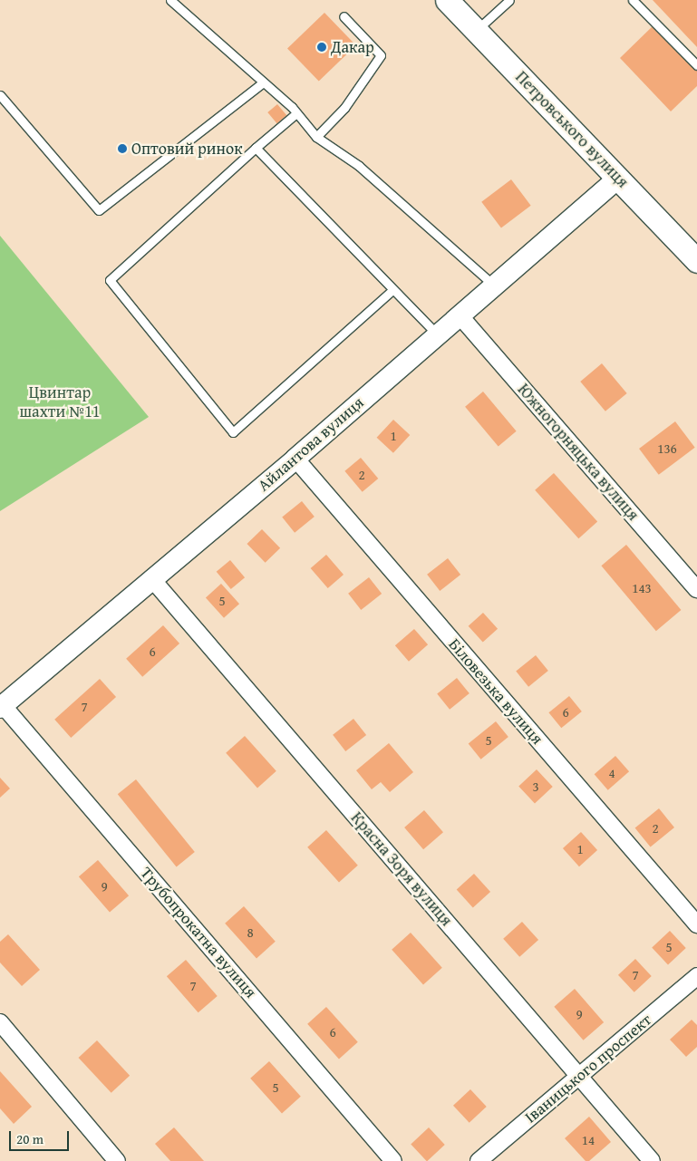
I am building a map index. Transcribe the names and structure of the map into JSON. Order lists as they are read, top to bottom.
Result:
{
  "streets": {
    "main road": ["Петровського вулиця"],
    "street": [
      "Айлантова вулиця",
      "Южногорняцька вулиця",
      "Біловезька вулиця",
      "Красна Зоря вулиця",
      "Трубопрокатна вулиця",
      "Іваницького проспект"
    ]
  },
  "crossings": [
    ["Петровського вулиця", "Айлантова вулиця"],
    ["Айлантова вулиця", "Южногорняцька вулиця"],
    ["Айлантова вулиця", "Біловезька вулиця"],
    ["Айлантова вулиця", "Красна Зоря вулиця"],
    ["Айлантова вулиця", "Трубопрокатна вулиця"],
    ["Красна Зоря вулиця", "Іваницького проспект"]
  ],
  "parks": ["Цвинтар шахти №11"],
  "places": ["Дакар", "Оптовий ринок"],
  "house_numbers": [
    "1",
    "136",
    "2",
    "143",
    "5",
    "6",
    "7",
    "6",
    "5",
    "4",
    "3",
    "2",
    "1",
    "9",
    "8",
    "5",
    "7",
    "7",
    "9",
    "6",
    "5",
    "14"
  ],
  "scale_bar": "20 m"
}
